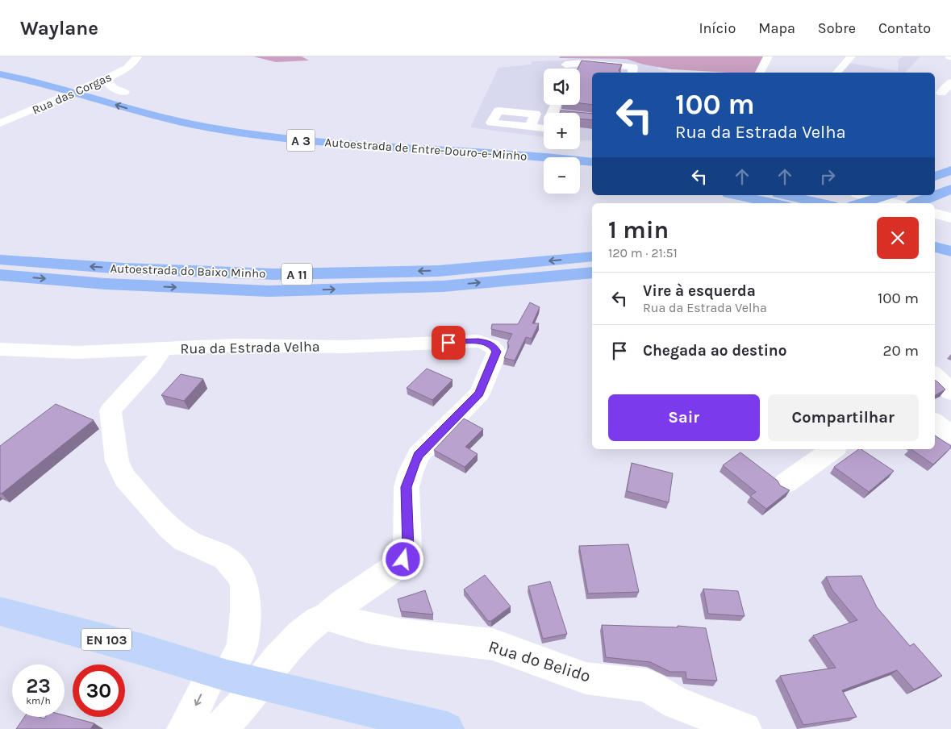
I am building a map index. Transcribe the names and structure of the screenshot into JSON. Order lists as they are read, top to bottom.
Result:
{
  "streets": {
    "highway": [
      "A 3",
      "Autoestrada de Entre-Douro-e-Minho",
      "Autoestrada do Baixo Minho",
      "A 11"
    ],
    "main road": ["EN 103"],
    "street": ["Rua das Corgas", "Rua da Estrada Velha", "Rua do Belido"]
  },
  "crossings": [
    ["Rua da Estrada Velha", "Rua do Belido"]
  ],
  "page": {
    "header": "Waylane",
    "nav": [
      "Início",
      "Mapa",
      "Sobre",
      "Contato"
    ],
    "map_buttons": ["+", "−"],
    "turn": ["100 m", "Rua da Estrada Velha"],
    "heading": ["1 min", "120 m · 21:51"],
    "list": [
      {
        "name": "Vire à esquerda",
        "note": "Rua da Estrada Velha",
        "value": "100 m"
      },
      {
        "name": "Chegada ao destino",
        "value": "20 m"
      }
    ],
    "buttons": ["Sair", "Compartilhar"],
    "speed": "23 km/h",
    "limit": "30"
  }
}
